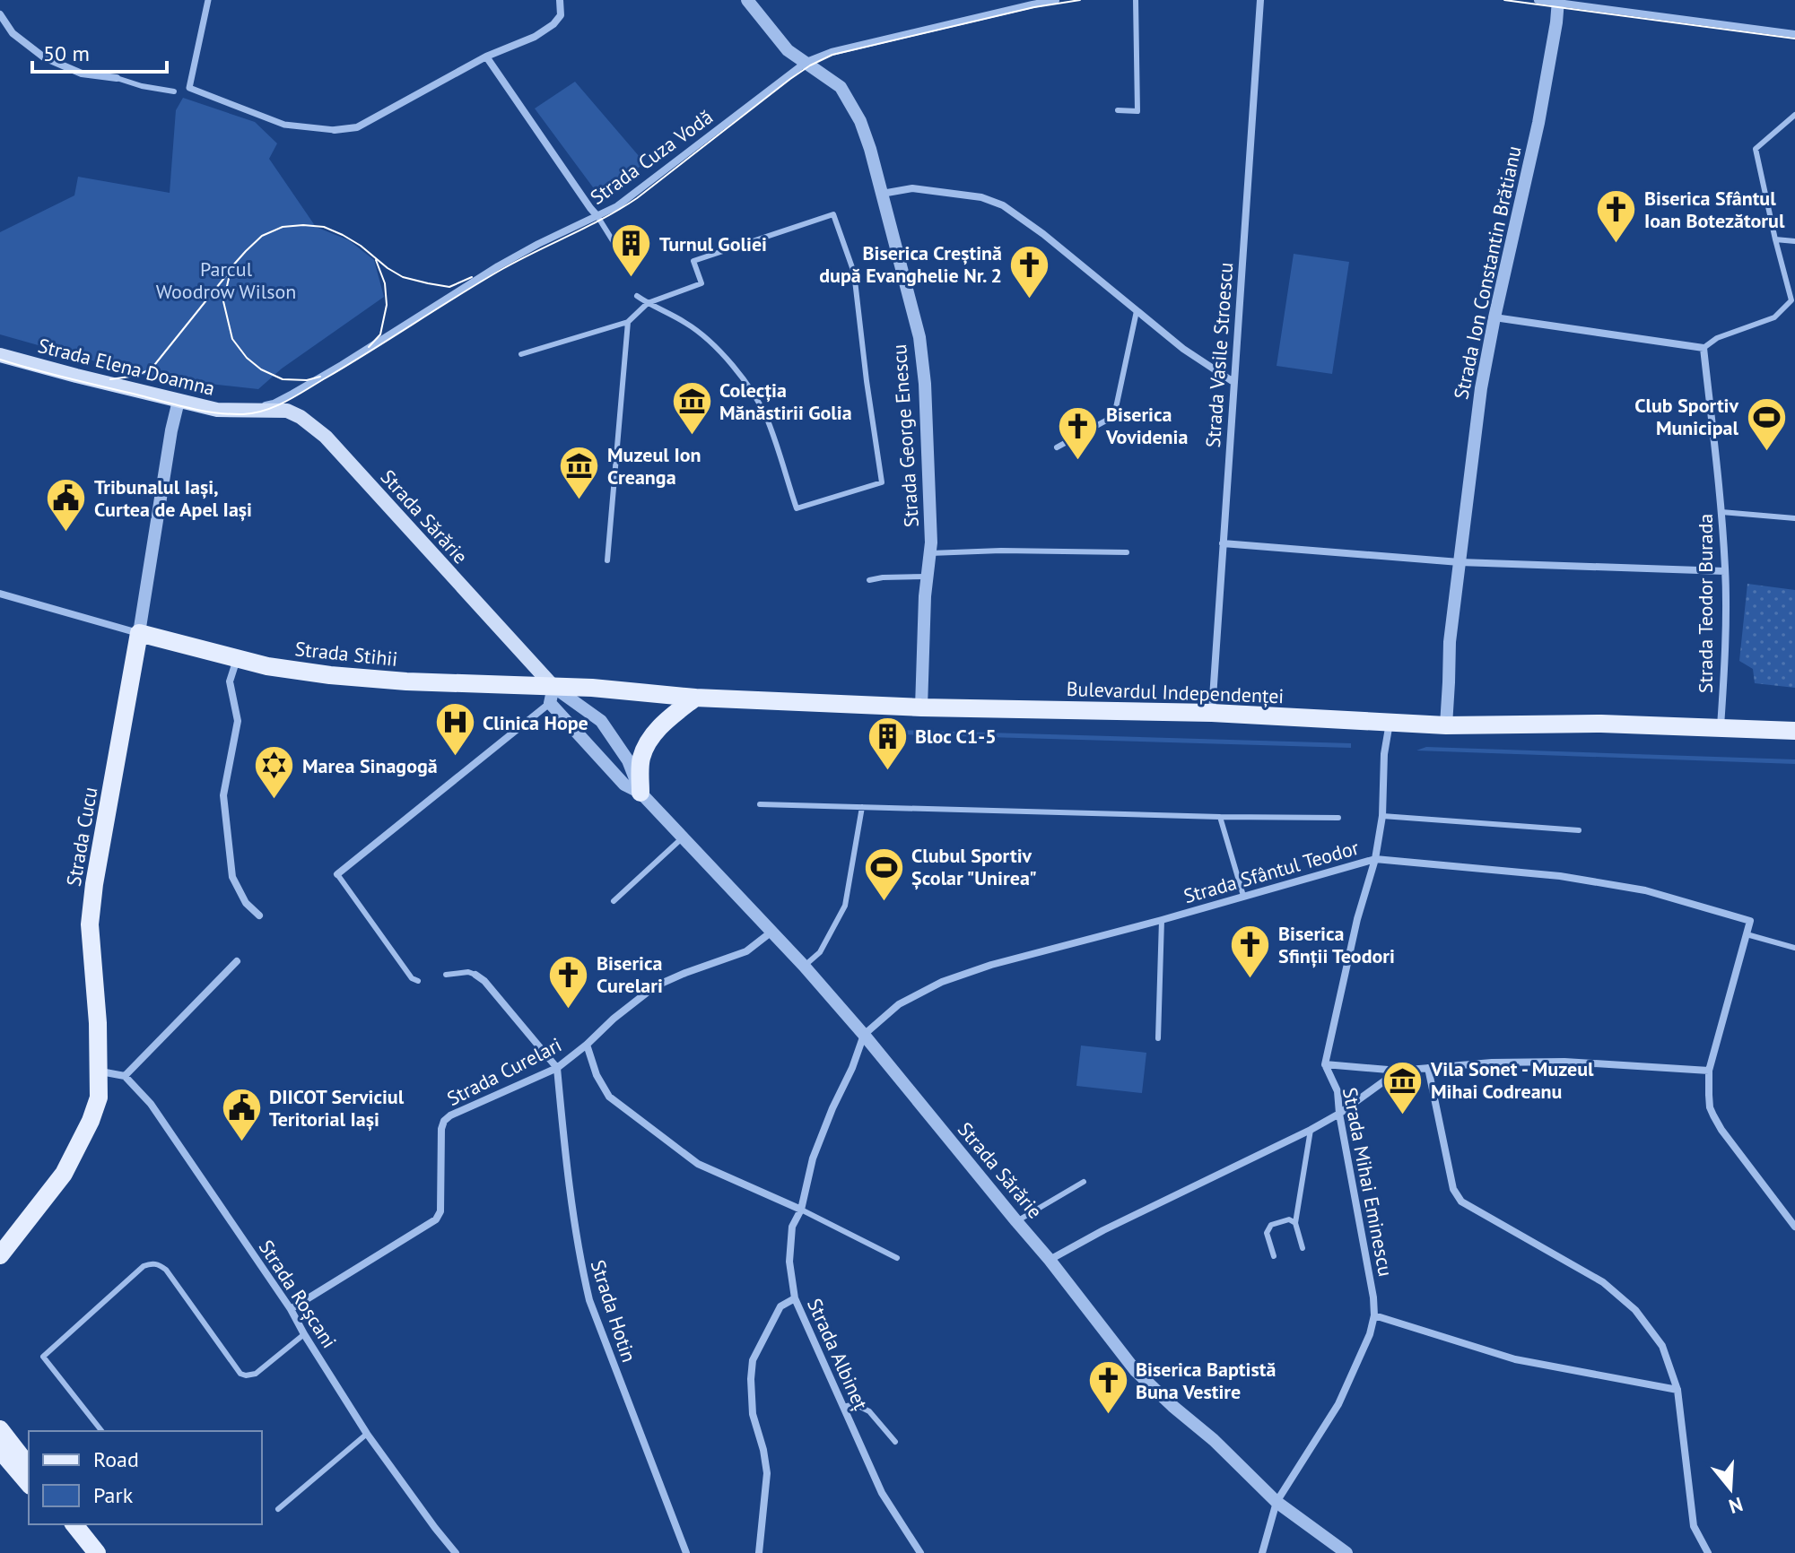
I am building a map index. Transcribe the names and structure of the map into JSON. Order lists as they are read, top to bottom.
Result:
{
  "streets": {
    "main road": [
      "Strada Elena Doamna",
      "Strada Sărărie",
      "Strada Stihii",
      "Bulevardul Independenței",
      "Strada Cucu"
    ],
    "street": [
      "Strada Cuza Vodă",
      "Strada Ion Constantin Brătianu",
      "Strada Vasile Stroescu",
      "Strada George Enescu",
      "Strada Teodor Burada",
      "Strada Sfântul Teodor",
      "Strada Curelari",
      "Strada Mihai Eminescu",
      "Strada Roșcani",
      "Strada Hotin",
      "Strada Albineț"
    ]
  },
  "crossings": [
    ["Strada Cuza Vodă", "Strada Elena Doamna"],
    ["Strada Cuza Vodă", "Strada George Enescu"],
    ["Strada Cuza Vodă", "Strada Sărărie"],
    ["Strada Ion Constantin Brătianu", "Bulevardul Independenței"],
    ["Strada Vasile Stroescu", "Bulevardul Independenței"],
    ["Strada Elena Doamna", "Strada Sărărie"],
    ["Strada Elena Doamna", "Strada Cucu"],
    ["Strada George Enescu", "Bulevardul Independenței"],
    ["Strada Sărărie", "Strada Stihii"],
    ["Strada Sărărie", "Bulevardul Independenței"],
    ["Strada Sărărie", "Strada Sfântul Teodor"],
    ["Strada Sărărie", "Strada Curelari"],
    ["Strada Sărărie", "Strada Mihai Eminescu"],
    ["Strada Sărărie", "Strada Albineț"],
    ["Strada Teodor Burada", "Bulevardul Independenței"],
    ["Strada Stihii", "Bulevardul Independenței"],
    ["Strada Stihii", "Strada Cucu"],
    ["Bulevardul Independenței", "Strada Mihai Eminescu"],
    ["Strada Sfântul Teodor", "Strada Mihai Eminescu"],
    ["Strada Sfântul Teodor", "Strada Albineț"],
    ["Strada Curelari", "Strada Roșcani"],
    ["Strada Curelari", "Strada Hotin"]
  ],
  "parks": ["Parcul Woodrow Wilson"],
  "places": {
    "church": [
      "Biserica Sfântul Ioan Botezătorul",
      "Biserica Creștină după Evanghelie Nr. 2",
      "Biserica Vovidenia",
      "Biserica Sfinții Teodori",
      "Biserica Curelari",
      "Biserica Baptistă Buna Vestire"
    ],
    "building": ["Turnul Goliei", "Bloc C1-5"],
    "museum": ["Colecția Mănăstirii Golia", "Muzeul Ion Creanga", "Vila Sonet - Muzeul Mihai Codreanu"],
    "sports": ["Club Sportiv Municipal", "Clubul Sportiv Școlar \"Unirea\""],
    "public building": ["Tribunalul Iași, Curtea de Apel Iași", "DIICOT Serviciul Teritorial Iași"],
    "hospital": ["Clinica Hope"],
    "synagogue": ["Marea Sinagogă"]
  },
  "legend": ["Road", "Park"],
  "scale_bar": "50 m",
  "north": "bottom"
}
